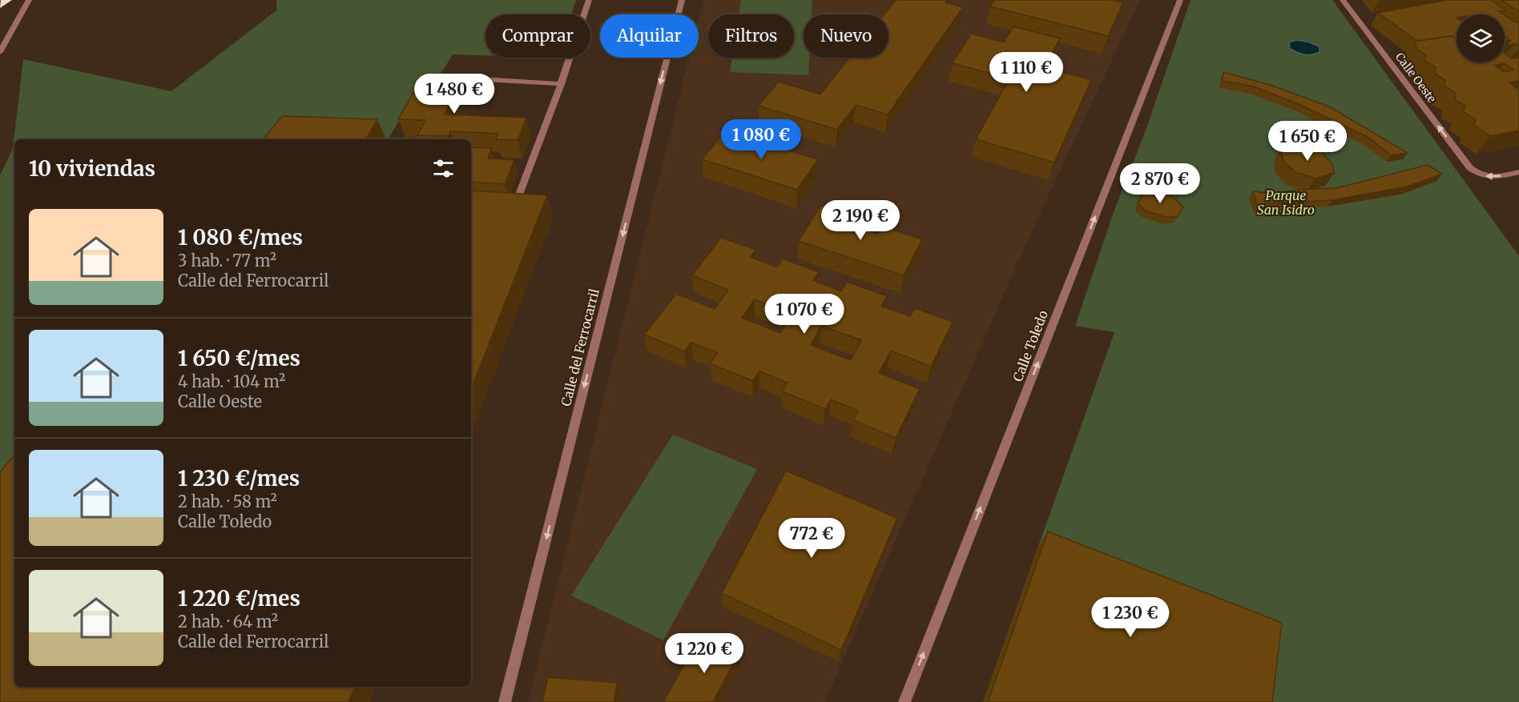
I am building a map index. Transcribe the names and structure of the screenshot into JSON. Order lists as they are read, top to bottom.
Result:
{
  "streets": {
    "street": ["Calle Oeste", "Calle Toledo", "Calle del Ferrocarril"]
  },
  "one_way": ["Calle Oeste", "Calle Toledo", "Calle del Ferrocarril"],
  "parks": ["Parque San Isidro"],
  "page": {
    "chip": [
      "Comprar",
      "Alquilar",
      "Filtros",
      "Nuevo"
    ],
    "price": [
      "1 110 €",
      "1 480 €",
      "1 080 €",
      "1 650 €",
      "2 870 €",
      "2 190 €",
      "1 070 €",
      "772 €",
      "1 230 €",
      "1 220 €"
    ],
    "heading": "10 viviendas",
    "list": [
      {
        "name": "1 080 €/mes",
        "note": "3 hab. · 77 m² · Calle del Ferrocarril"
      },
      {
        "name": "1 650 €/mes",
        "note": "4 hab. · 104 m² · Calle Oeste"
      },
      {
        "name": "1 230 €/mes",
        "note": "2 hab. · 58 m² · Calle Toledo"
      },
      {
        "name": "1 220 €/mes",
        "note": "2 hab. · 64 m² · Calle del Ferrocarril"
      }
    ]
  }
}
